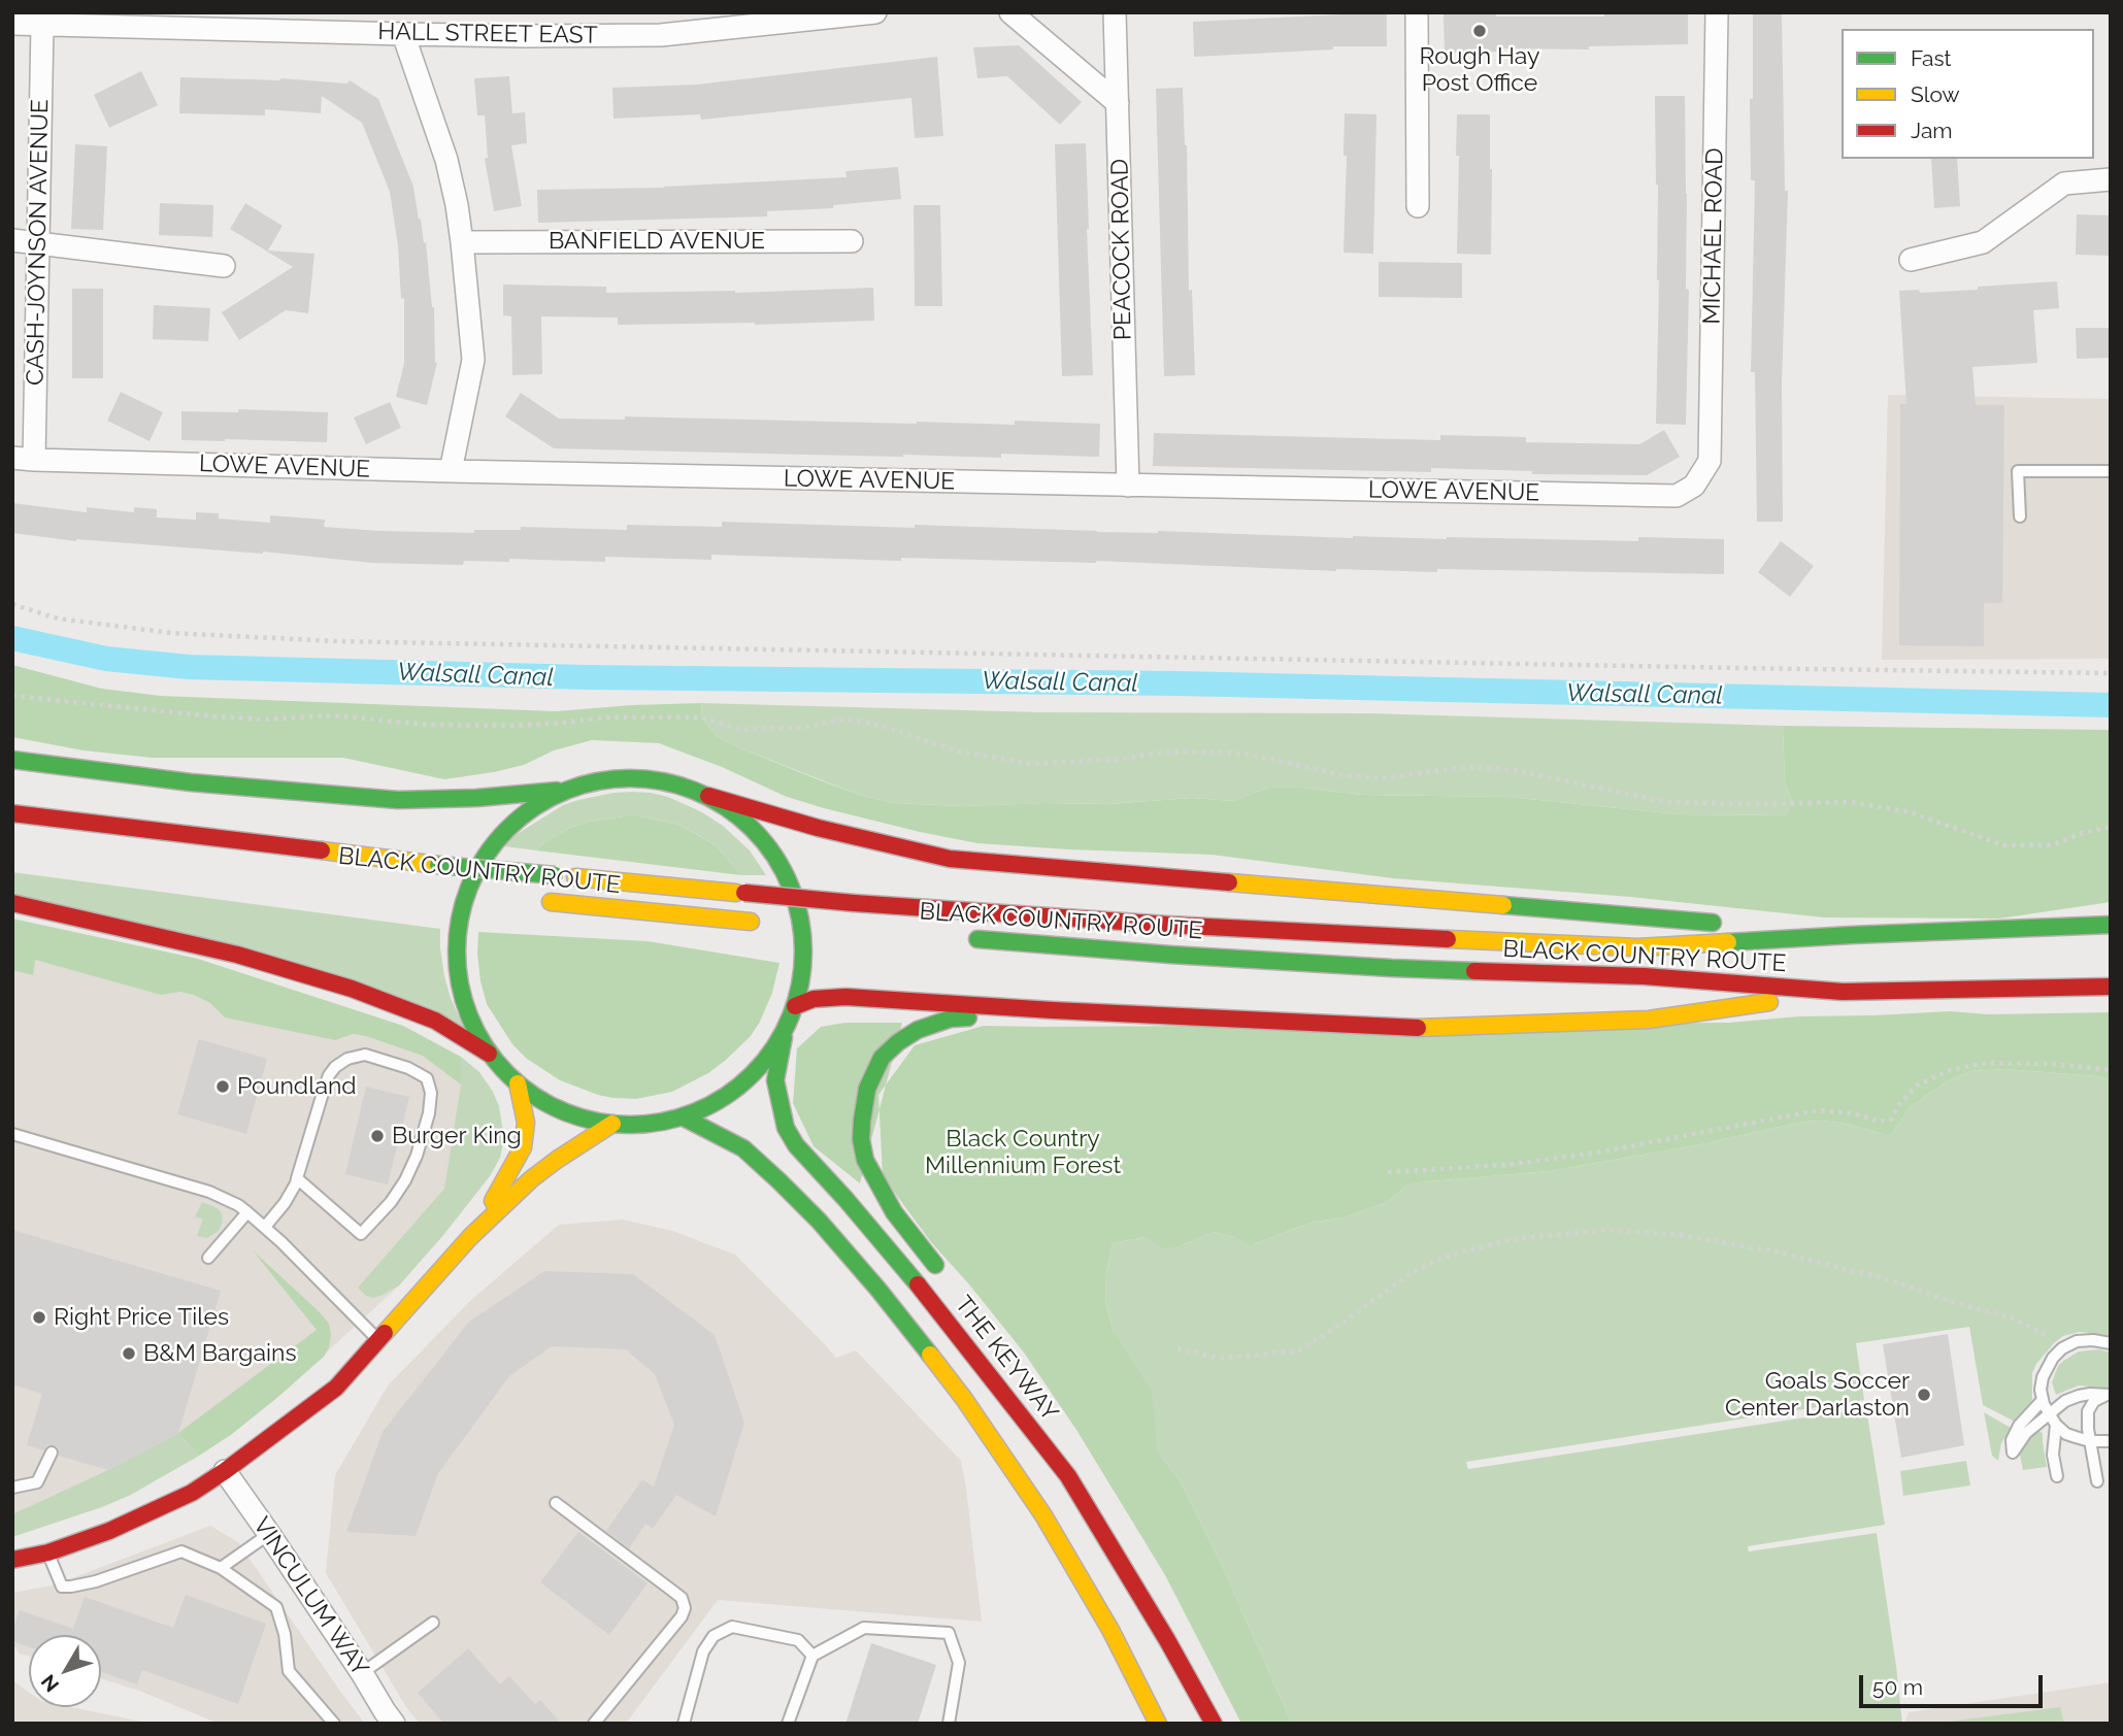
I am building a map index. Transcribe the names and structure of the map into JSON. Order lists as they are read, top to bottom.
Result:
{
  "streets": {
    "main road": ["BLACK COUNTRY ROUTE", "THE KEYWAY"],
    "street": [
      "HALL STREET EAST",
      "MICHAEL ROAD",
      "BANFIELD AVENUE",
      "CASH-JOYNSON AVENUE",
      "PEACOCK ROAD",
      "LOWE AVENUE",
      "VINCULUM WAY"
    ]
  },
  "crossings": [
    ["HALL STREET EAST", "CASH-JOYNSON AVENUE"],
    ["MICHAEL ROAD", "LOWE AVENUE"],
    ["CASH-JOYNSON AVENUE", "LOWE AVENUE"],
    ["PEACOCK ROAD", "LOWE AVENUE"]
  ],
  "water": ["Walsall Canal"],
  "parks": ["Black Country Millennium Forest"],
  "places": [
    "Rough Hay Post Office",
    "Poundland",
    "Burger King",
    "Right Price Tiles",
    "B&M Bargains",
    "Goals Soccer Center Darlaston"
  ],
  "legend": ["Fast", "Slow", "Jam"],
  "scale_bar": "50 m",
  "north": "bottom left"
}
